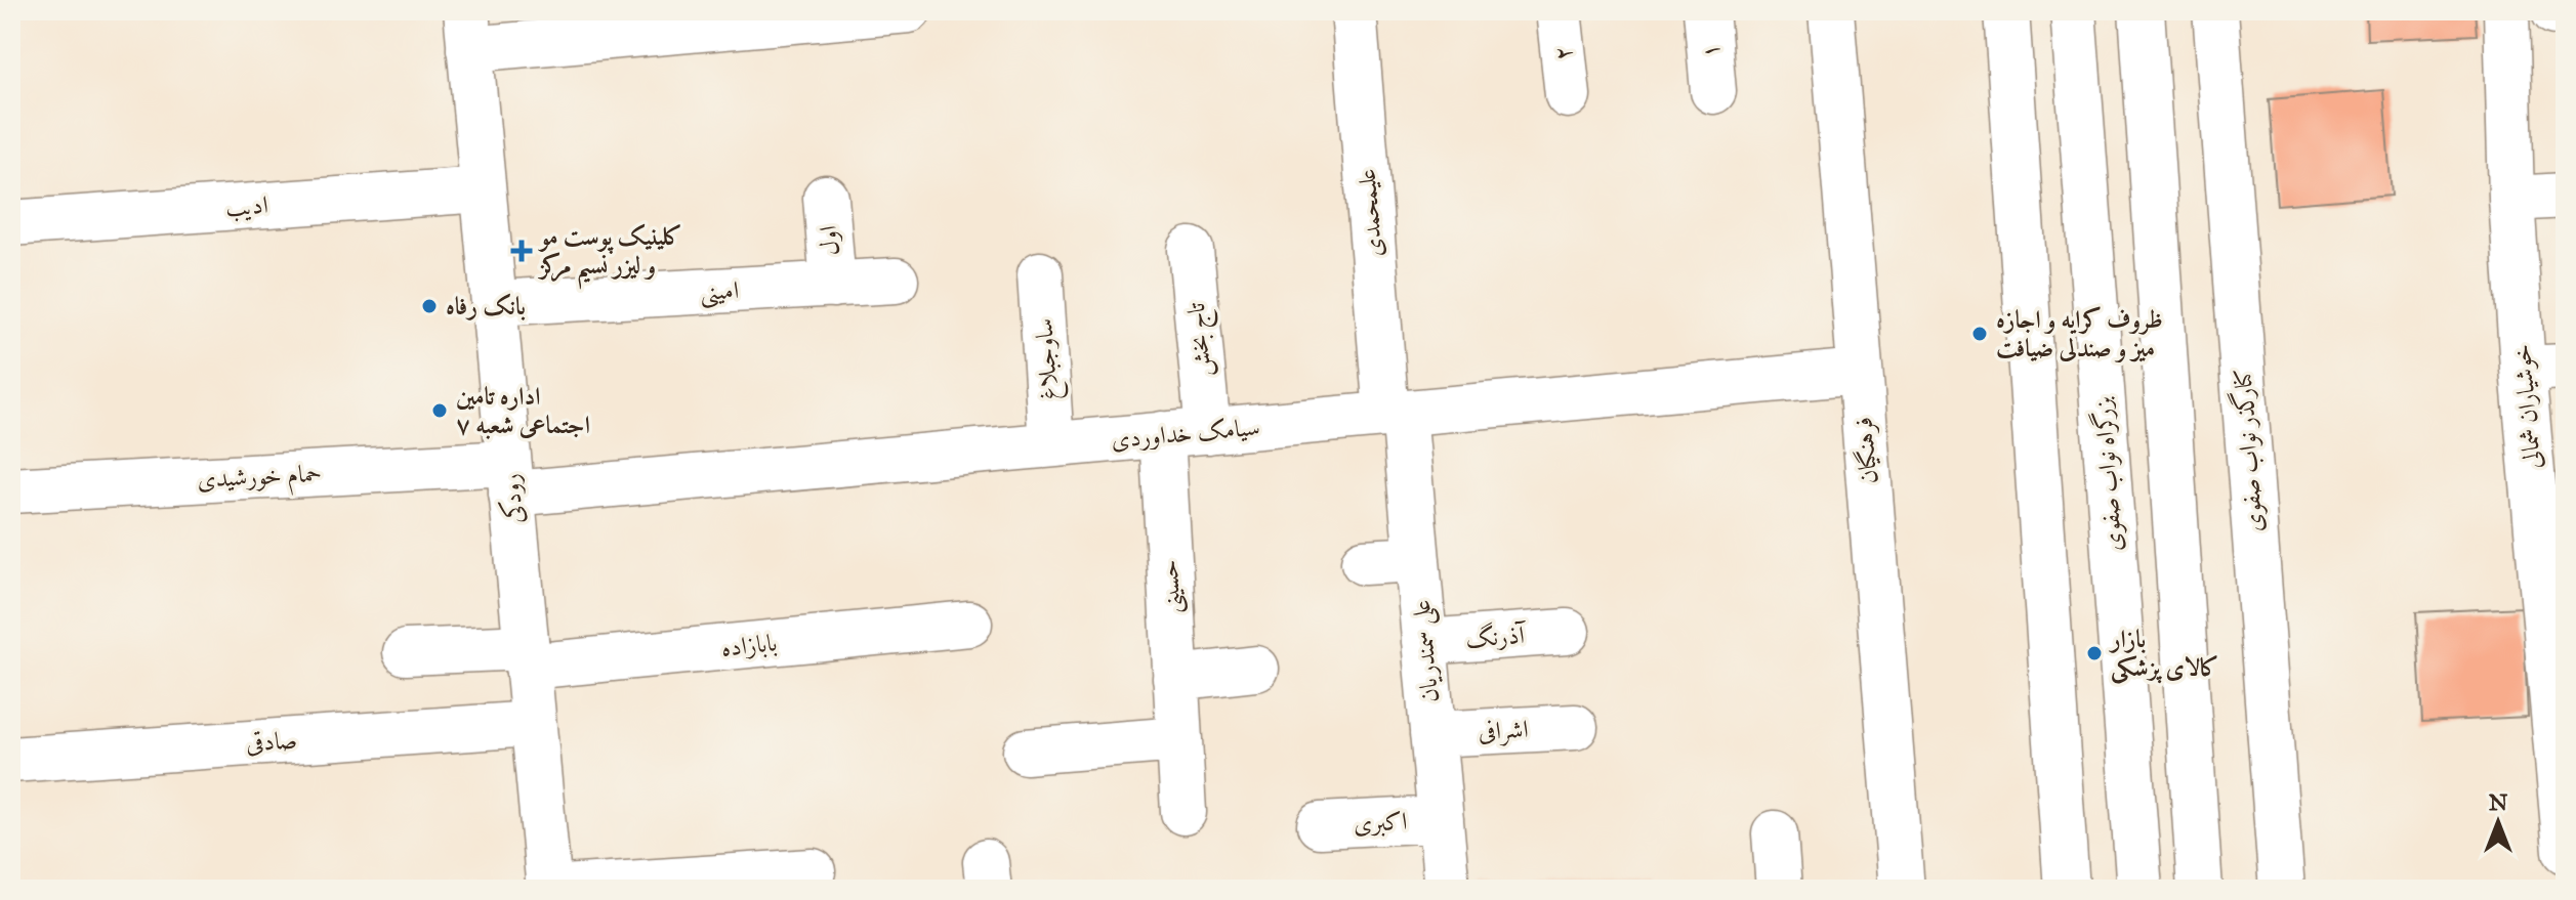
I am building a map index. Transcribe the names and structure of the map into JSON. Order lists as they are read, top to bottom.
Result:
{
  "streets": {
    "main road": [
      "۱",
      "۲",
      "ادیب",
      "علیمحمدی",
      "اول",
      "امینی",
      "تاج بخش",
      "ساوجبلاغ",
      "خوشیاران شمالی",
      "سیامک خداوردی",
      "فرهنگیان",
      "کنارگذر نواب صفوی",
      "بزرگراه نواب صفوی",
      "حمام خورشیدی",
      "رودکی",
      "حسینی",
      "آذرنگ",
      "بابازاده",
      "علی سمندریان",
      "اشرافی",
      "صادقی",
      "اکبری"
    ]
  },
  "crossings": [
    ["ادیب", "رودکی"],
    ["علیمحمدی", "سیامک خداوردی"],
    ["علیمحمدی", "علی سمندریان"],
    ["اول", "امینی"],
    ["امینی", "رودکی"],
    ["تاج بخش", "سیامک خداوردی"],
    ["ساوجبلاغ", "سیامک خداوردی"],
    ["سیامک خداوردی", "فرهنگیان"],
    ["سیامک خداوردی", "حمام خورشیدی"],
    ["سیامک خداوردی", "رودکی"],
    ["سیامک خداوردی", "حسینی"],
    ["سیامک خداوردی", "علی سمندریان"],
    ["حمام خورشیدی", "رودکی"],
    ["رودکی", "بابازاده"],
    ["رودکی", "صادقی"],
    ["آذرنگ", "علی سمندریان"],
    ["علی سمندریان", "اشرافی"],
    ["علی سمندریان", "اکبری"]
  ],
  "places": {
    "health": ["کلینیک پوست مو و لیزر نسیم مرکز"],
    "other": [
      "بانک رفاه",
      "ظروف کرایه و اجازه میز و صندلی ضیافت",
      "اداره تامین اجتماعی شعبه ۷",
      "بازار کالای پزشکی"
    ]
  },
  "north": "top"
}
